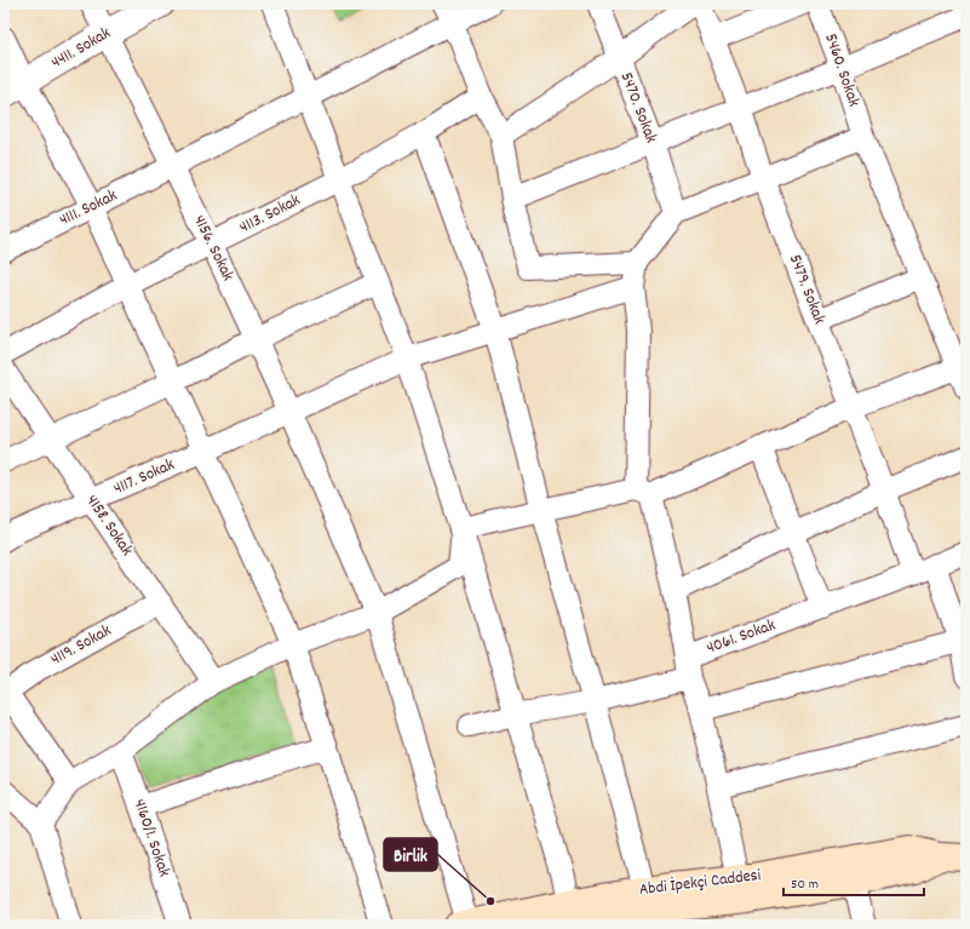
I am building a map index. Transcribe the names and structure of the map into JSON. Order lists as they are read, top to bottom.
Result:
{
  "streets": {
    "main road": ["Abdi İpekçi Caddesi"],
    "street": [
      "4411. Sokak",
      "5460. Sokak",
      "5470. Sokak",
      "4111. Sokak",
      "4113. Sokak",
      "4156. Sokak",
      "5479. Sokak",
      "4117. Sokak",
      "4158. Sokak",
      "4061. Sokak",
      "4119. Sokak",
      "4160/1. Sokak"
    ]
  },
  "crossings": [
    ["4411. Sokak", "4156. Sokak"],
    ["4111. Sokak", "4156. Sokak"],
    ["4113. Sokak", "4156. Sokak"],
    ["4156. Sokak", "Abdi İpekçi Caddesi"],
    ["5479. Sokak", "4061. Sokak"],
    ["4117. Sokak", "4158. Sokak"],
    ["4158. Sokak", "4119. Sokak"]
  ],
  "places": ["Birlik"],
  "scale_bar": "50 m"
}
